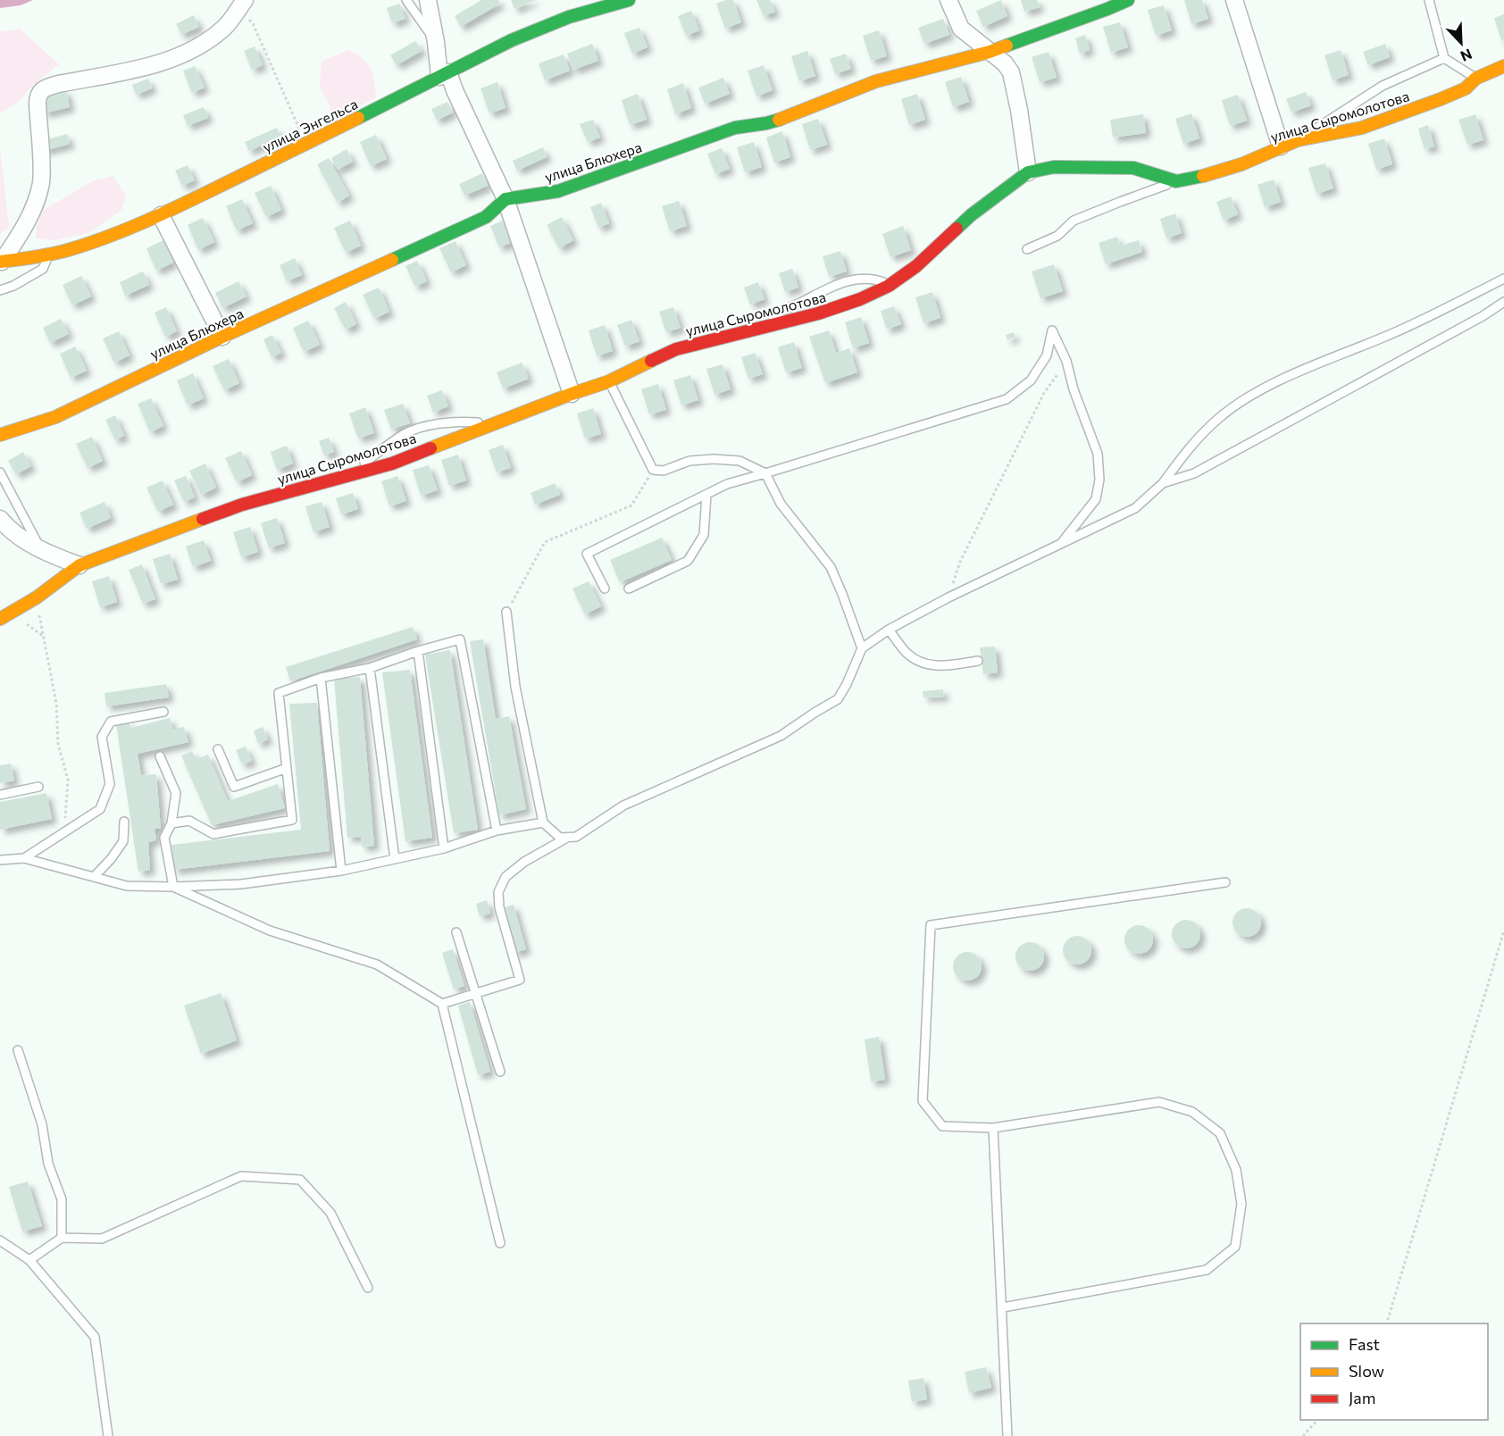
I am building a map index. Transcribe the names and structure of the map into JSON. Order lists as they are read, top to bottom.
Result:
{
  "streets": {
    "street": ["улица Сыромолотова", "улица Энгельса", "улица Блюхера"]
  },
  "legend": ["Fast", "Slow", "Jam"],
  "north": "bottom right"
}
